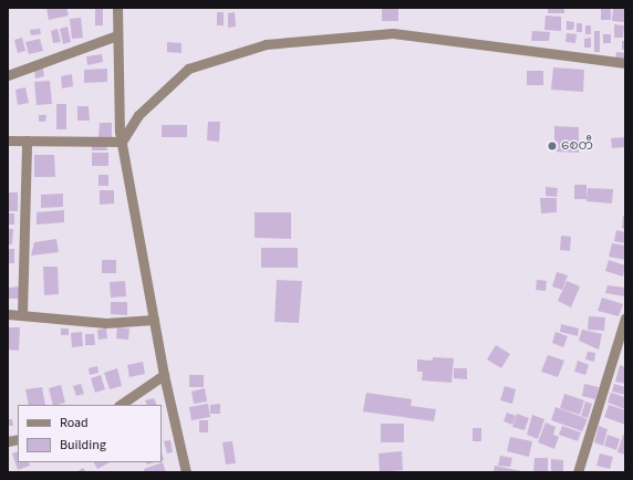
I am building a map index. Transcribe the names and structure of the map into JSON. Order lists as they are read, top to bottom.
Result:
{
  "places": ["စေတီ"],
  "legend": ["Road", "Building"]
}
